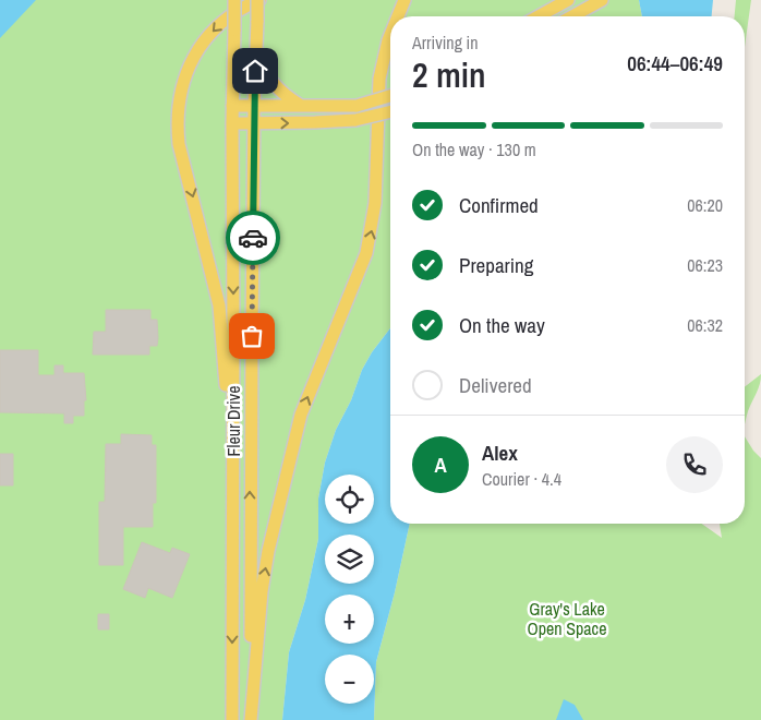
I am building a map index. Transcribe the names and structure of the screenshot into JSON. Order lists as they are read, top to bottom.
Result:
{
  "streets": {
    "main road": ["Fleur Drive"]
  },
  "parks": ["Gray's Lake Open Space"],
  "page": {
    "heading": ["2 min", "Arriving in", "06:44–06:49"],
    "panel": ["Alex", "Courier · 4.4"],
    "bar": "On the way · 130 m",
    "list": [
      ["Confirmed", "06:20"],
      ["Preparing", "06:23"],
      ["On the way", "06:32"],
      "Delivered"
    ],
    "round": "A",
    "map_buttons": ["+", "−"]
  }
}
